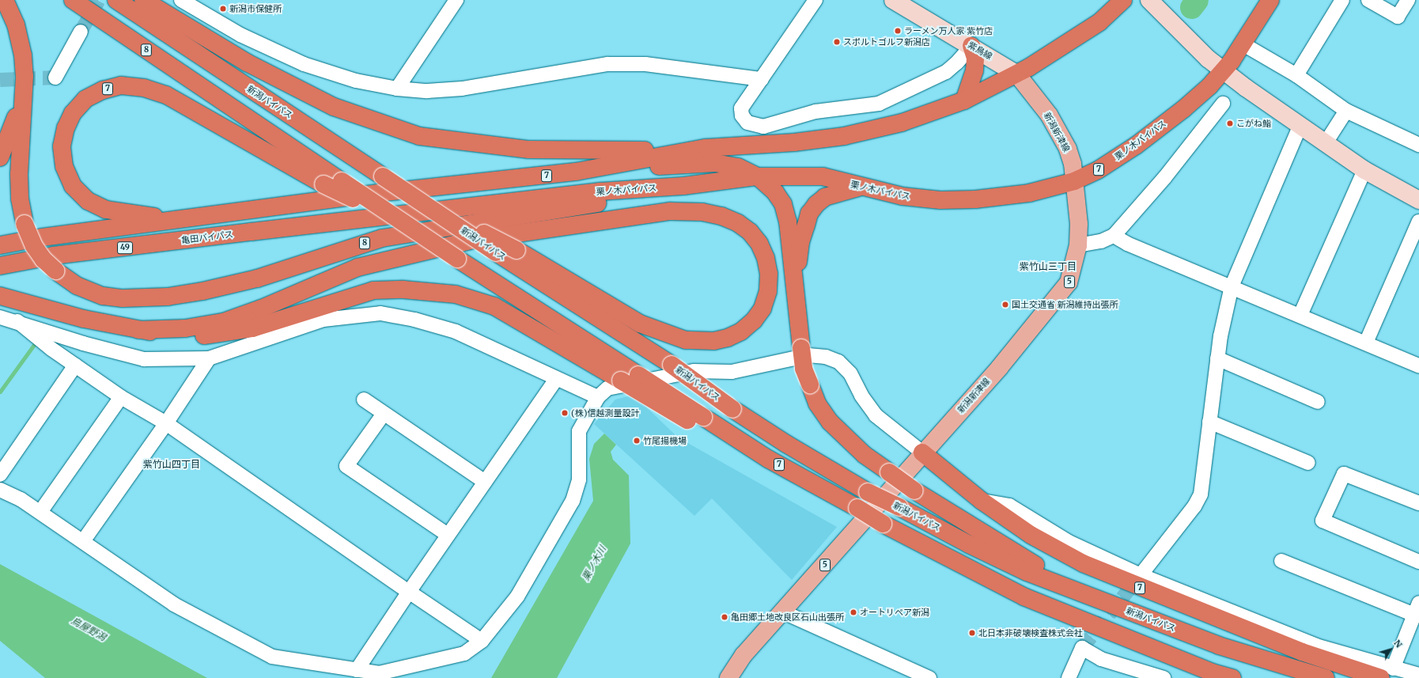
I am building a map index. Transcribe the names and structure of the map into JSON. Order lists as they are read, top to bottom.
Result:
{
  "streets": {
    "highway": [
      "8",
      "7",
      "新潟バイパス",
      "栗ノ木バイパス",
      "亀田バイパス",
      "49"
    ],
    "main road": ["新潟新津線", "5"],
    "street": ["紫鳥線"]
  },
  "crossings": [
    ["8", "栗ノ木バイパス"],
    ["紫鳥線", "7"],
    ["紫鳥線", "新潟新津線"],
    ["7", "新潟バイパス"],
    ["7", "新潟新津線"],
    ["7", "栗ノ木バイパス"],
    ["7", "亀田バイパス"],
    ["7", "49"],
    ["新潟バイパス", "栗ノ木バイパス"],
    ["新潟バイパス", "亀田バイパス"],
    ["新潟新津線", "栗ノ木バイパス"],
    ["栗ノ木バイパス", "亀田バイパス"]
  ],
  "districts": ["紫竹山三丁目", "紫竹山四丁目"],
  "water": ["栗ノ木川", "鳥屋野潟"],
  "places": [
    "新潟市保健所",
    "ラーメン万人家 紫竹店",
    "スポルトゴルフ新潟店",
    "こがね鮨",
    "国土交通省 新潟維持出張所",
    "(株)信越測量設計",
    "竹尾揚機場",
    "オートリペア新潟",
    "亀田郷土地改良区石山出張所",
    "北日本非破壊検査株式会社"
  ],
  "north": "top right"
}
